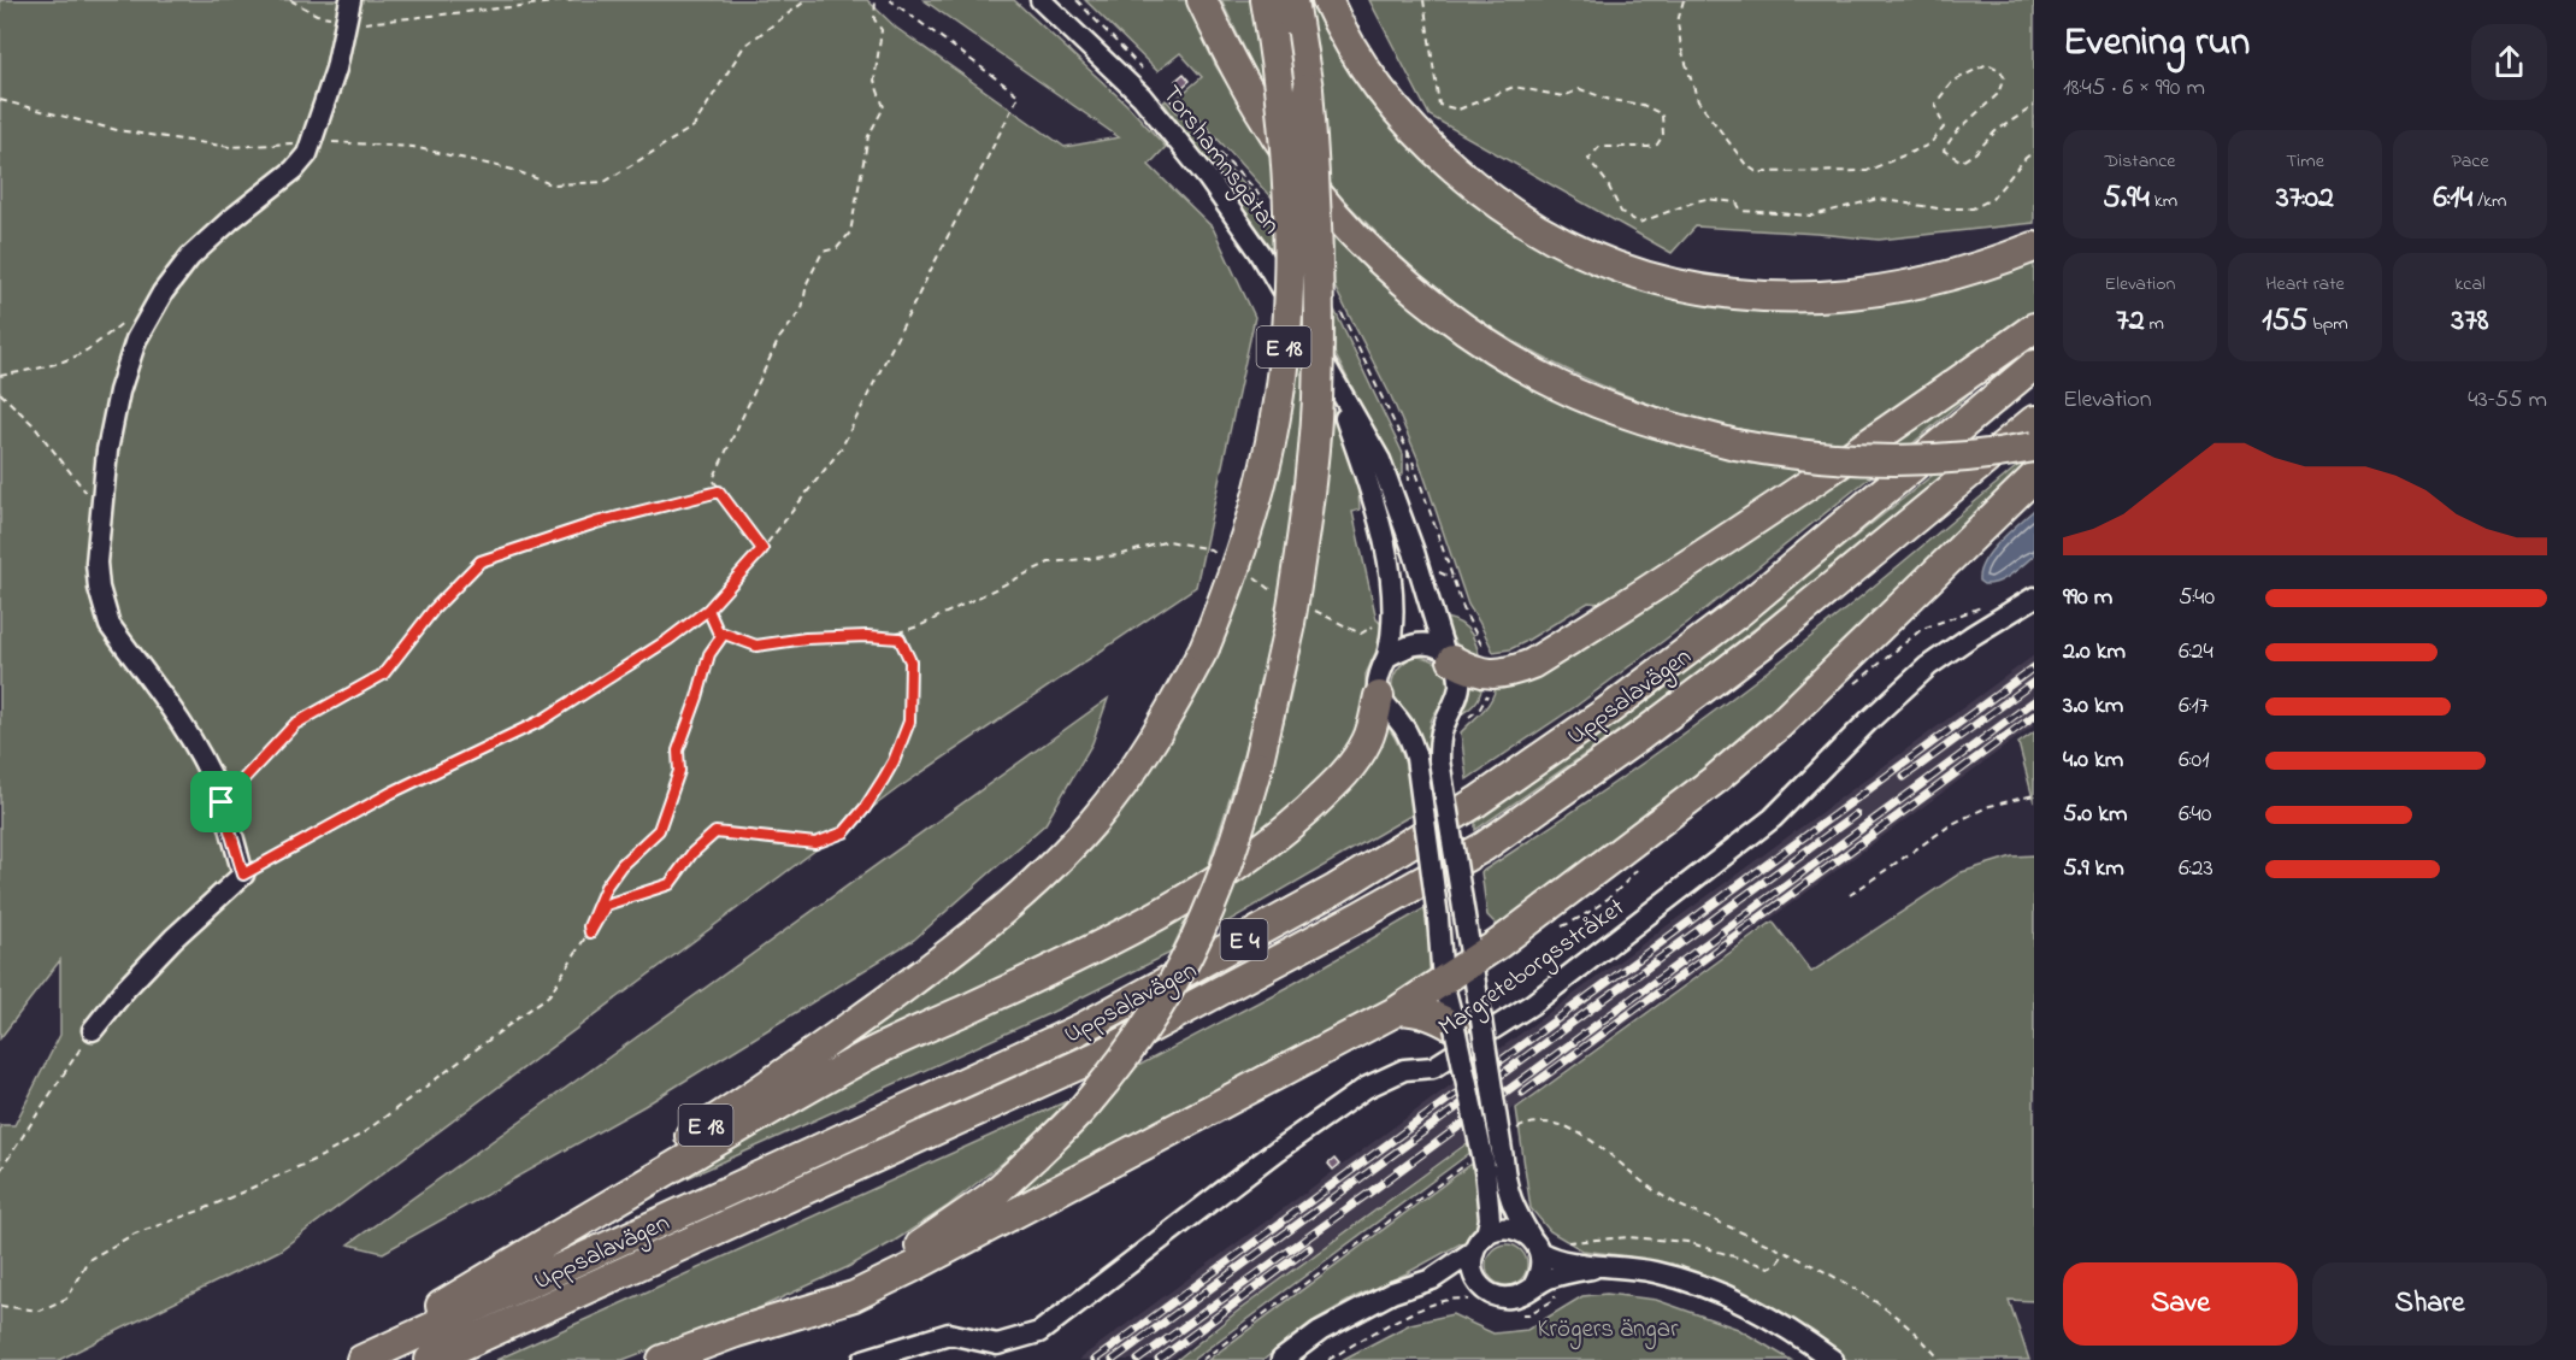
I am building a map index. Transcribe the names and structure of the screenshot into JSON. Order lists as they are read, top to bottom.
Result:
{
  "streets": {
    "highway": ["E 18", "Uppsalavägen", "E 4"],
    "street": ["Torshamnsgatan", "Margreteborgsstråket"]
  },
  "parks": ["Krögers ängar"],
  "page": {
    "heading": ["Evening run", "18:45 · 6 × 990 m"],
    "stats": [
      ["Distance", "5.94 km"],
      ["Time", "37:02"],
      ["Pace", "6:14 /km"],
      ["Elevation", "72 m"],
      ["Heart rate", "155 bpm"],
      ["kcal", "378"]
    ],
    "chart": ["Elevation", "43–55 m"],
    "list": [
      {
        "name": "990 m",
        "note": "5:40"
      },
      {
        "name": "2.0 km",
        "note": "6:24"
      },
      {
        "name": "3.0 km",
        "note": "6:17"
      },
      {
        "name": "4.0 km",
        "note": "6:01"
      },
      {
        "name": "5.0 km",
        "note": "6:40"
      },
      {
        "name": "5.9 km",
        "note": "6:23"
      }
    ],
    "buttons": ["Save", "Share"]
  }
}
